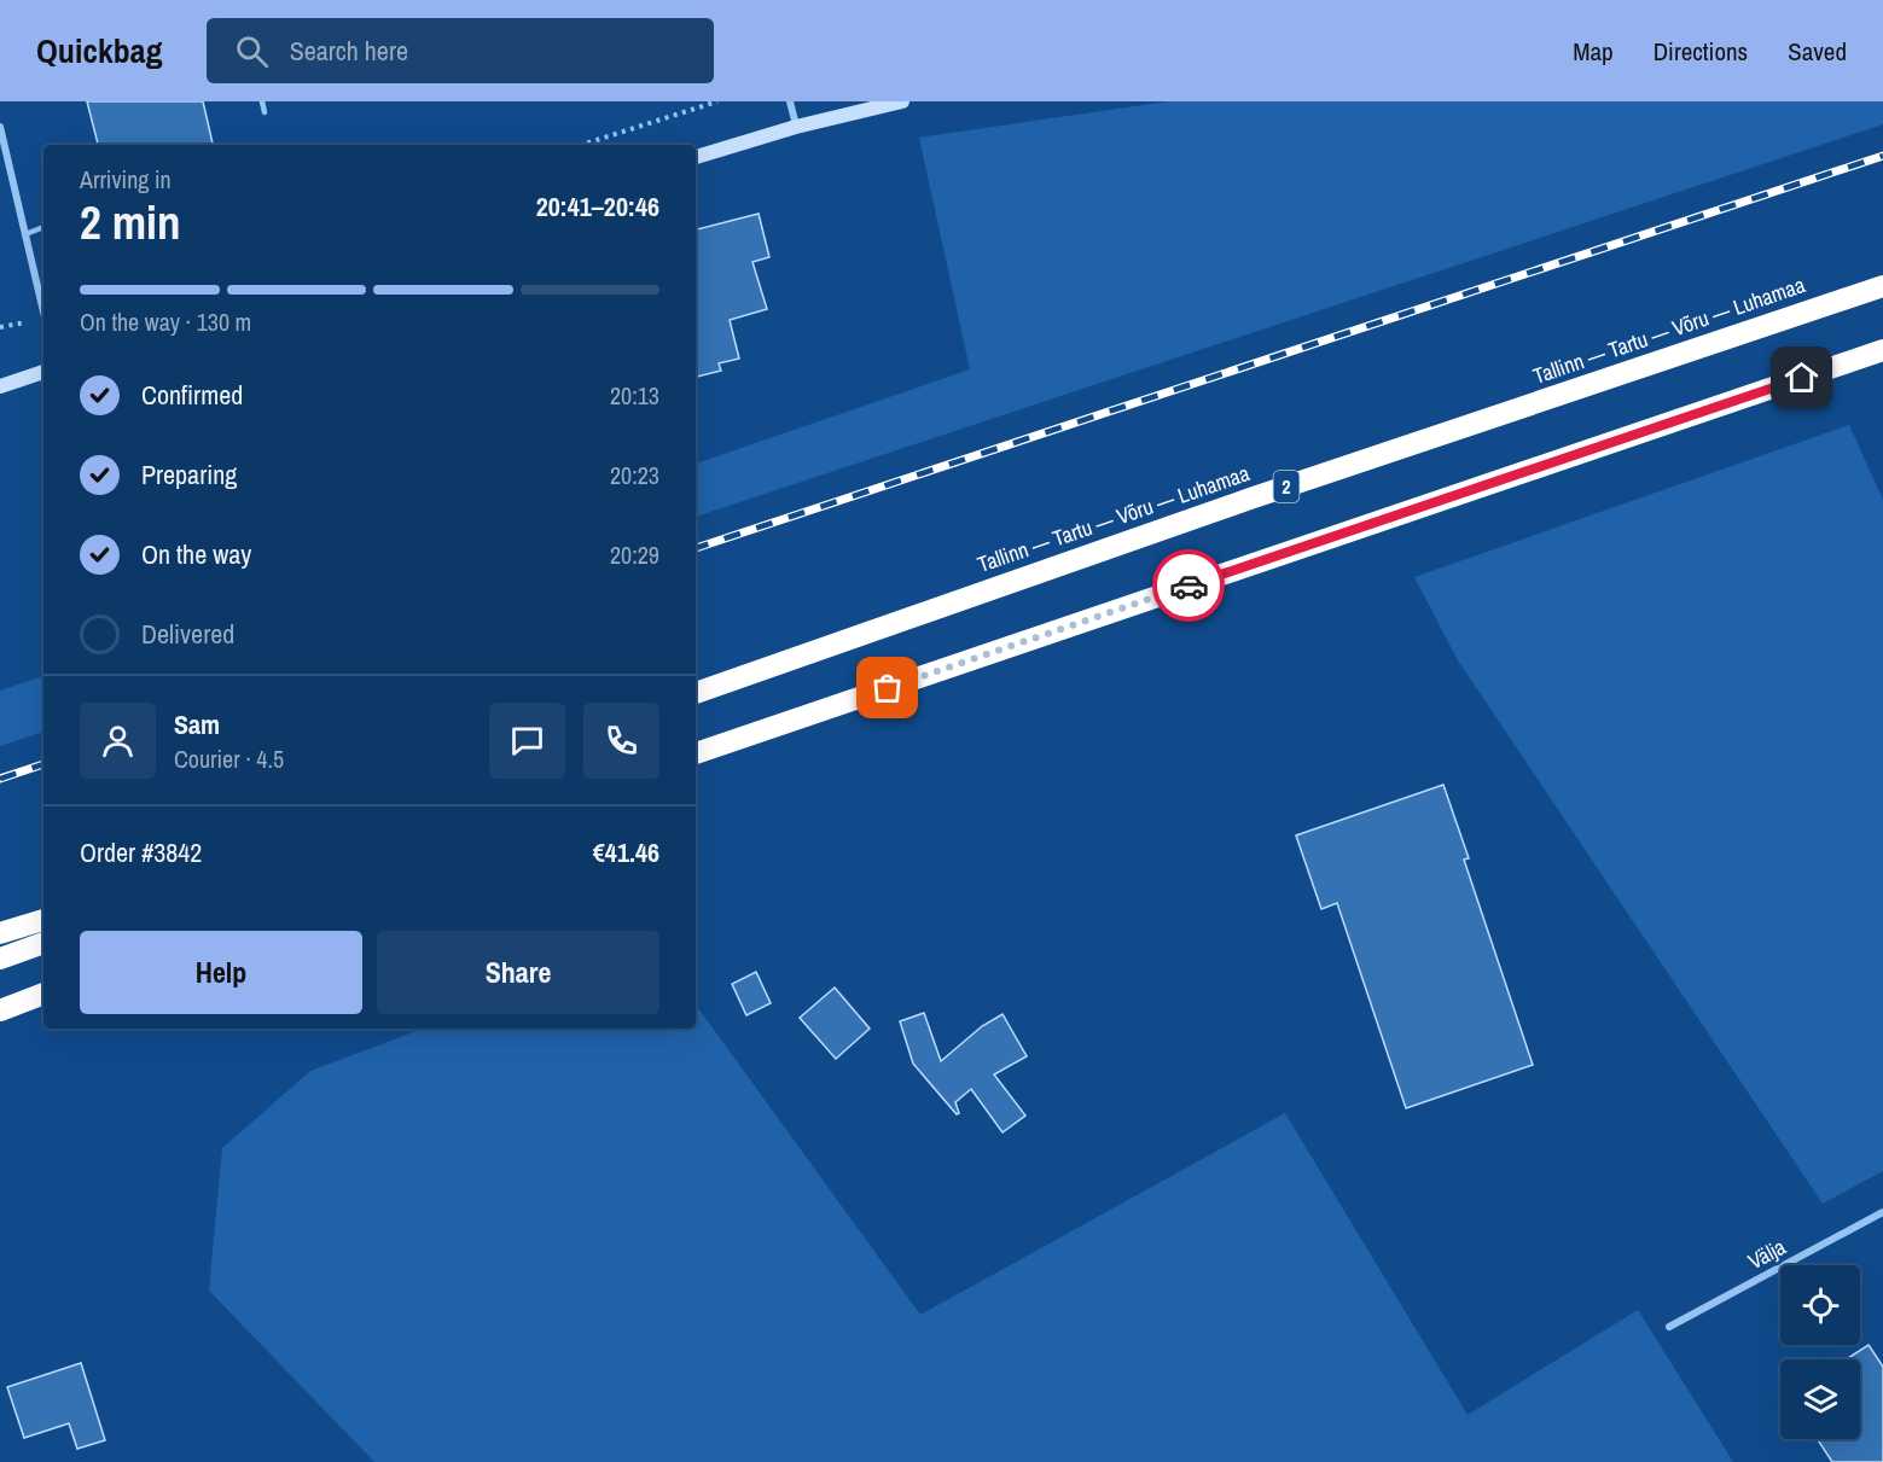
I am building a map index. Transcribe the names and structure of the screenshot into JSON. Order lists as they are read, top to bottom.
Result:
{
  "streets": {
    "highway": ["Tallinn — Tartu — Võru — Luhamaa", "2"],
    "street": ["Välja"]
  },
  "page": {
    "header": "Quickbag",
    "search": "Search here",
    "nav": ["Map", "Directions", "Saved"],
    "heading": ["2 min", "Arriving in", "20:41–20:46"],
    "panel": [
      "Sam",
      "Courier · 4.5",
      "Order #3842",
      "€41.46"
    ],
    "bar": "On the way · 130 m",
    "list": [
      ["Confirmed", "20:13"],
      ["Preparing", "20:23"],
      ["On the way", "20:29"],
      "Delivered"
    ],
    "buttons": ["Help", "Share"]
  }
}
